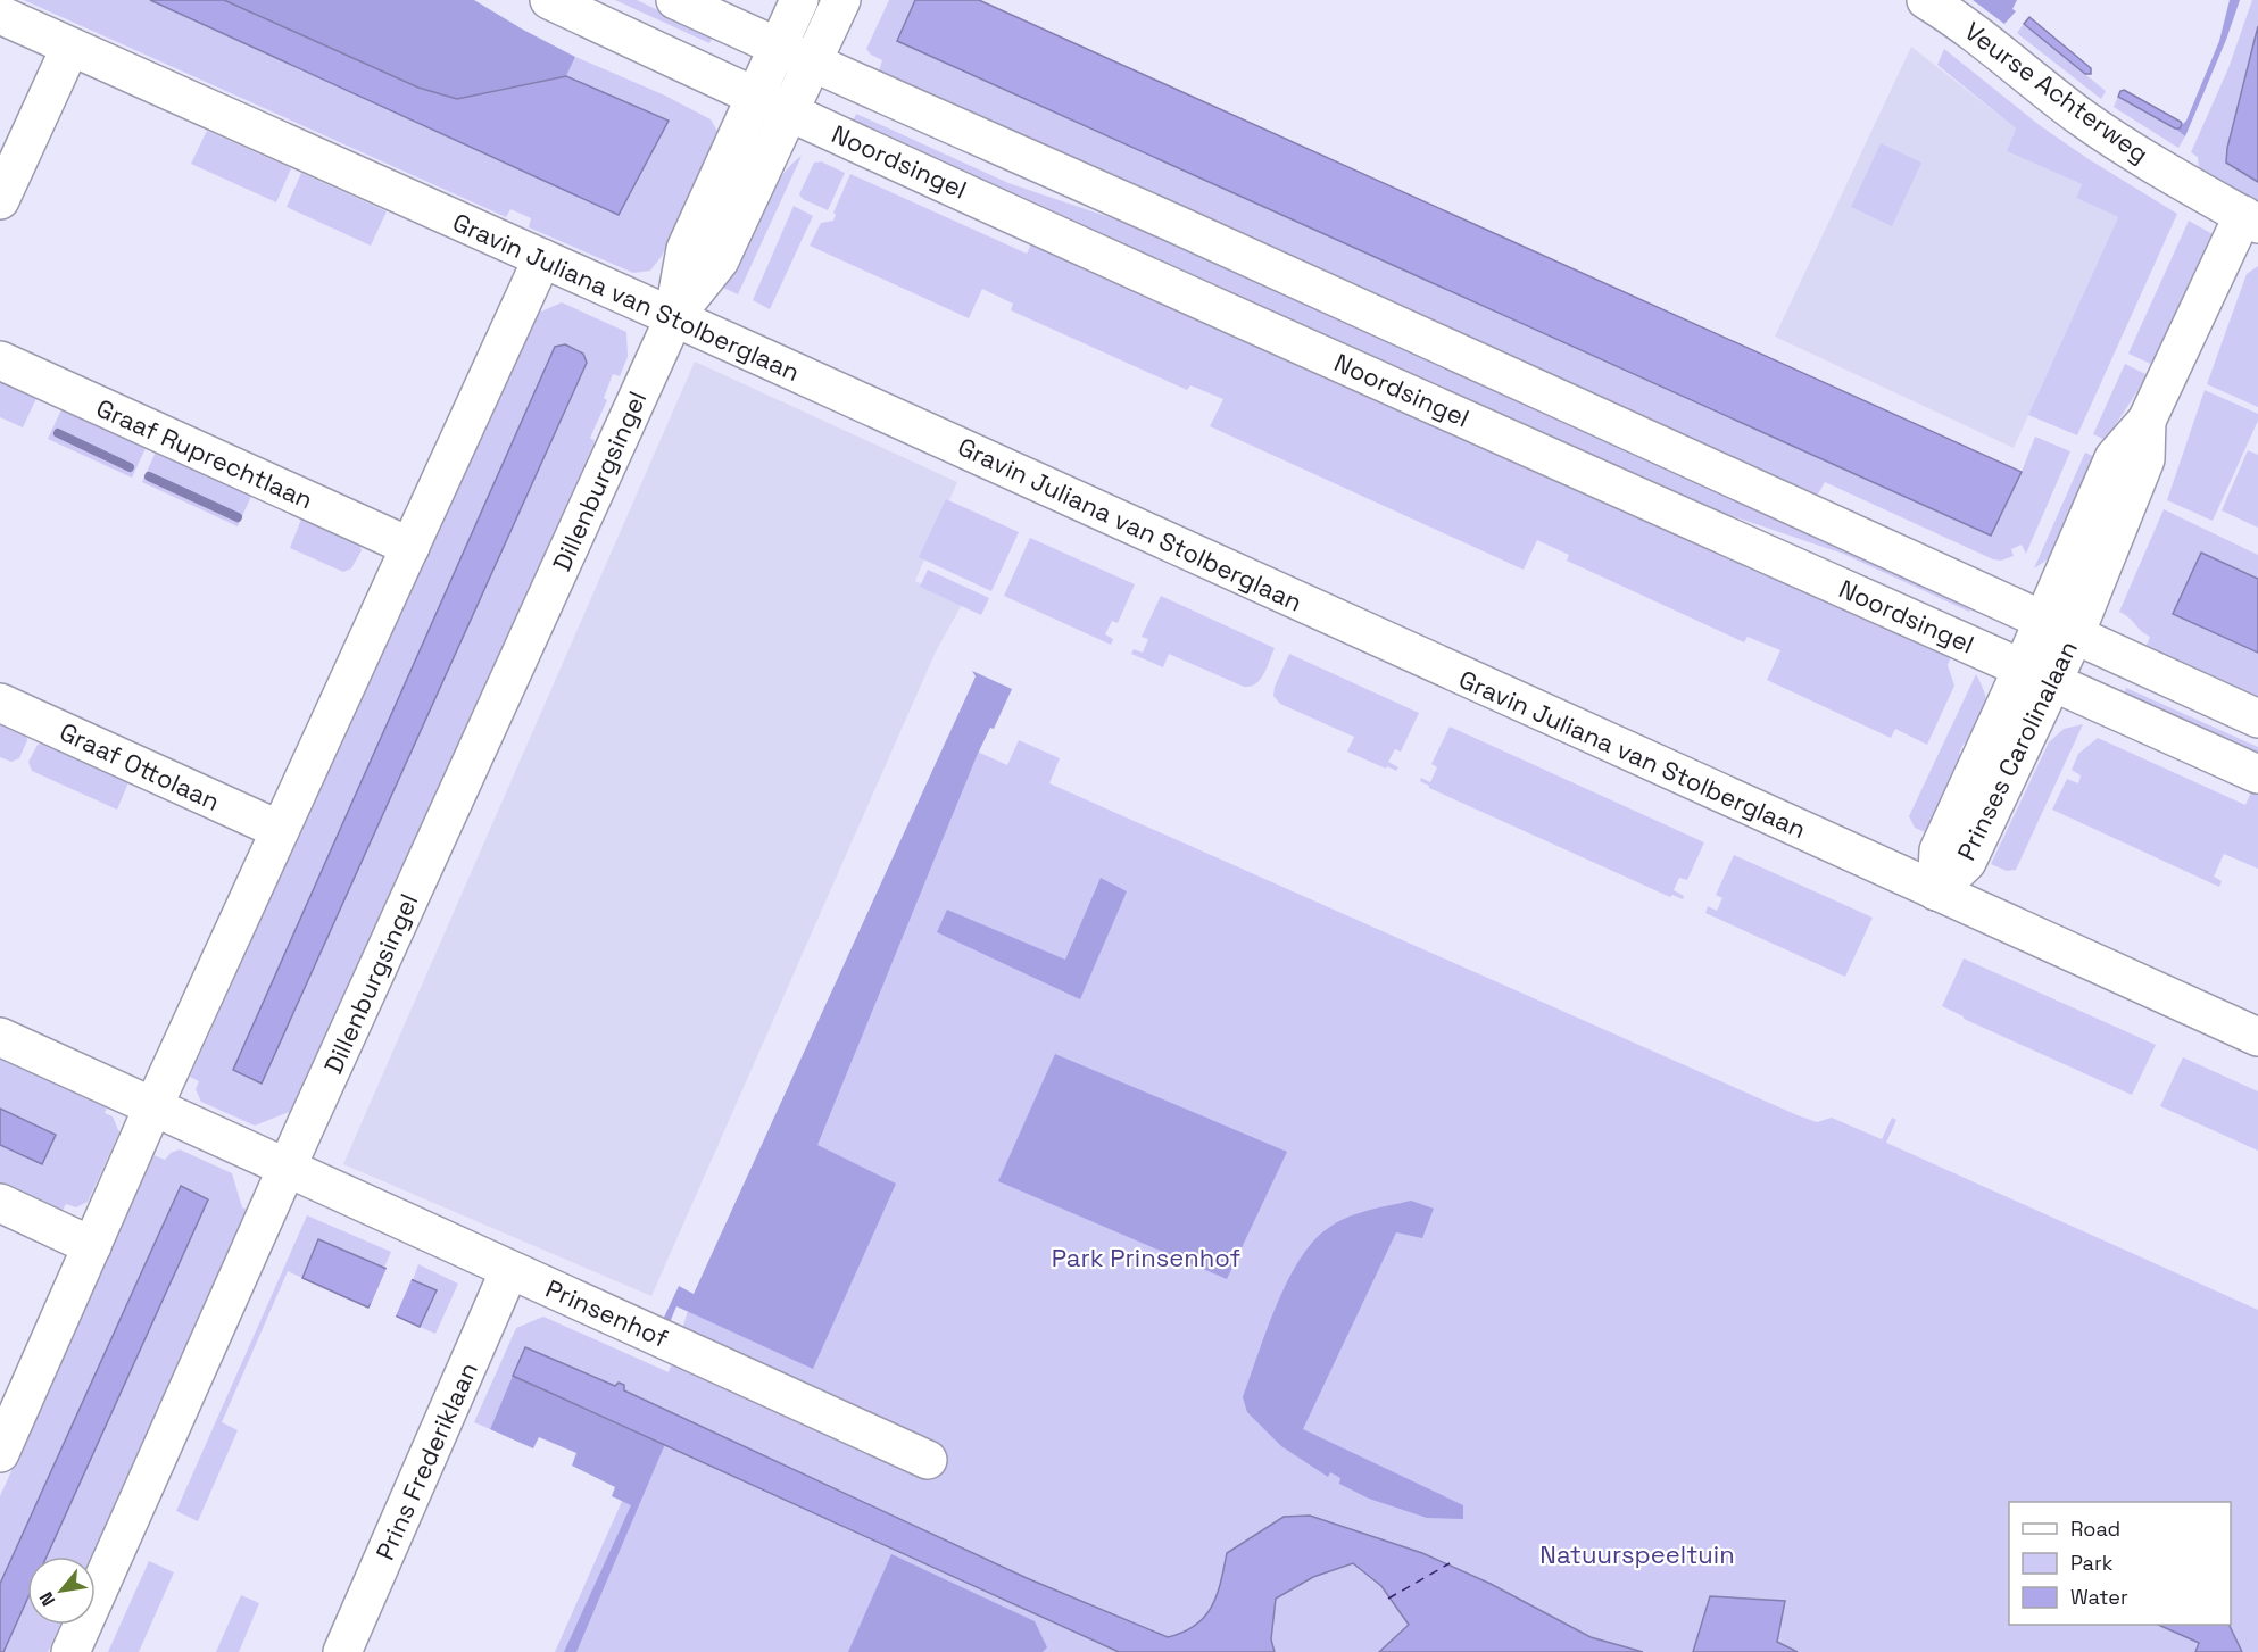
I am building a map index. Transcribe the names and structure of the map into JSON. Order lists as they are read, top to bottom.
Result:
{
  "streets": {
    "street": [
      "Veurse Achterweg",
      "Noordsingel",
      "Gravin Juliana van Stolberglaan",
      "Graaf Ruprechtlaan",
      "Dillenburgsingel",
      "Prinses Carolinalaan",
      "Graaf Ottolaan",
      "Prinsenhof",
      "Prins Frederiklaan"
    ]
  },
  "crossings": [
    ["Veurse Achterweg", "Prinses Carolinalaan"],
    ["Noordsingel", "Dillenburgsingel"],
    ["Noordsingel", "Prinses Carolinalaan"],
    ["Gravin Juliana van Stolberglaan", "Dillenburgsingel"],
    ["Gravin Juliana van Stolberglaan", "Prinses Carolinalaan"],
    ["Dillenburgsingel", "Prinsenhof"],
    ["Prinsenhof", "Prins Frederiklaan"]
  ],
  "parks": ["Park Prinsenhof", "Natuurspeeltuin"],
  "legend": ["Road", "Park", "Water"],
  "north": "bottom left"
}
